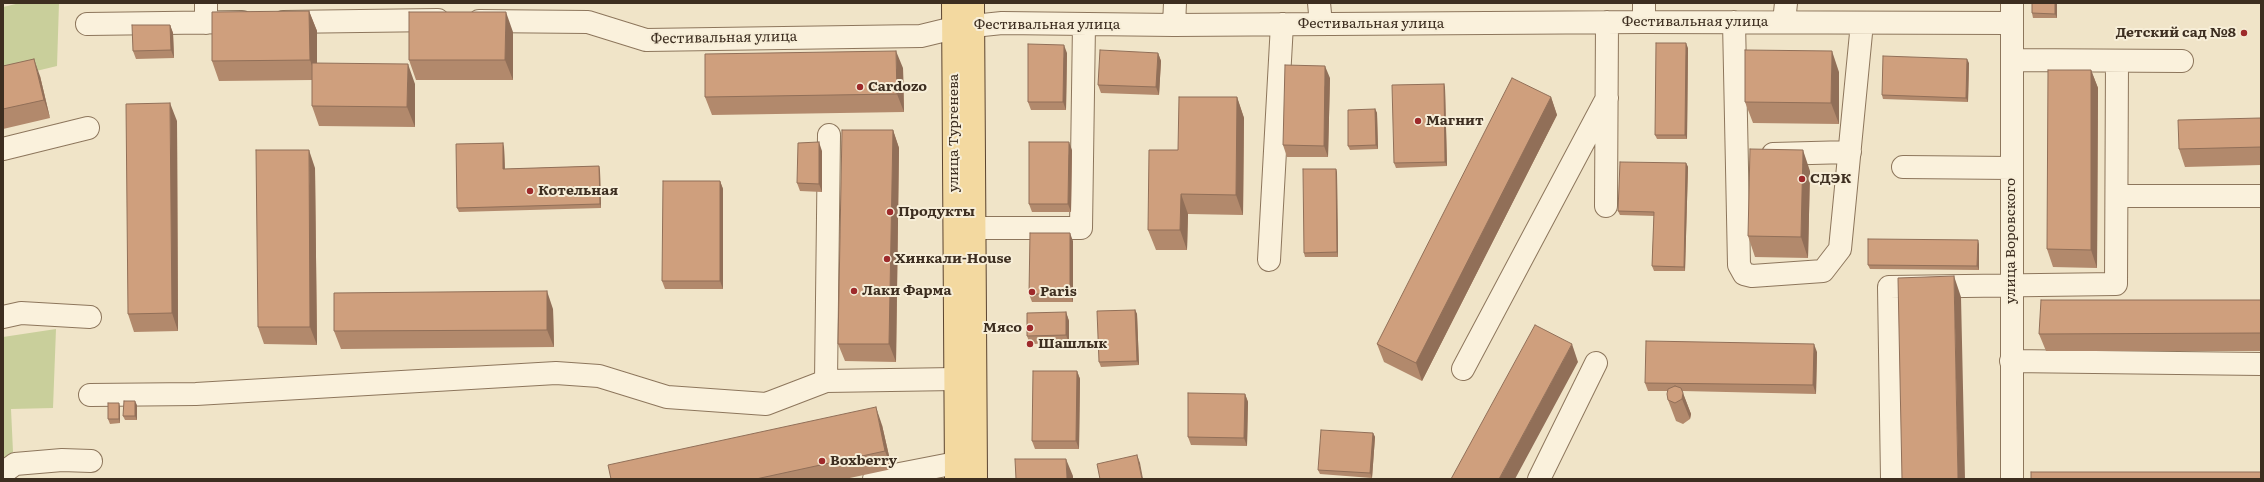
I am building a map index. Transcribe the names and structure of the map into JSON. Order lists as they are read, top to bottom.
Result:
{
  "streets": {
    "main road": ["улица Тургенева"],
    "street": ["Фестивальная улица", "улица Воровского"]
  },
  "crossings": [
    ["Фестивальная улица", "улица Тургенева"],
    ["Фестивальная улица", "улица Воровского"]
  ],
  "places": [
    "Детский сад №8",
    "Cardozo",
    "Магнит",
    "СДЭК",
    "Котельная",
    "Продукты",
    "Хинкали-House",
    "Лаки Фарма",
    "Paris",
    "Мясо",
    "Шашлык",
    "Boxberry"
  ]
}
